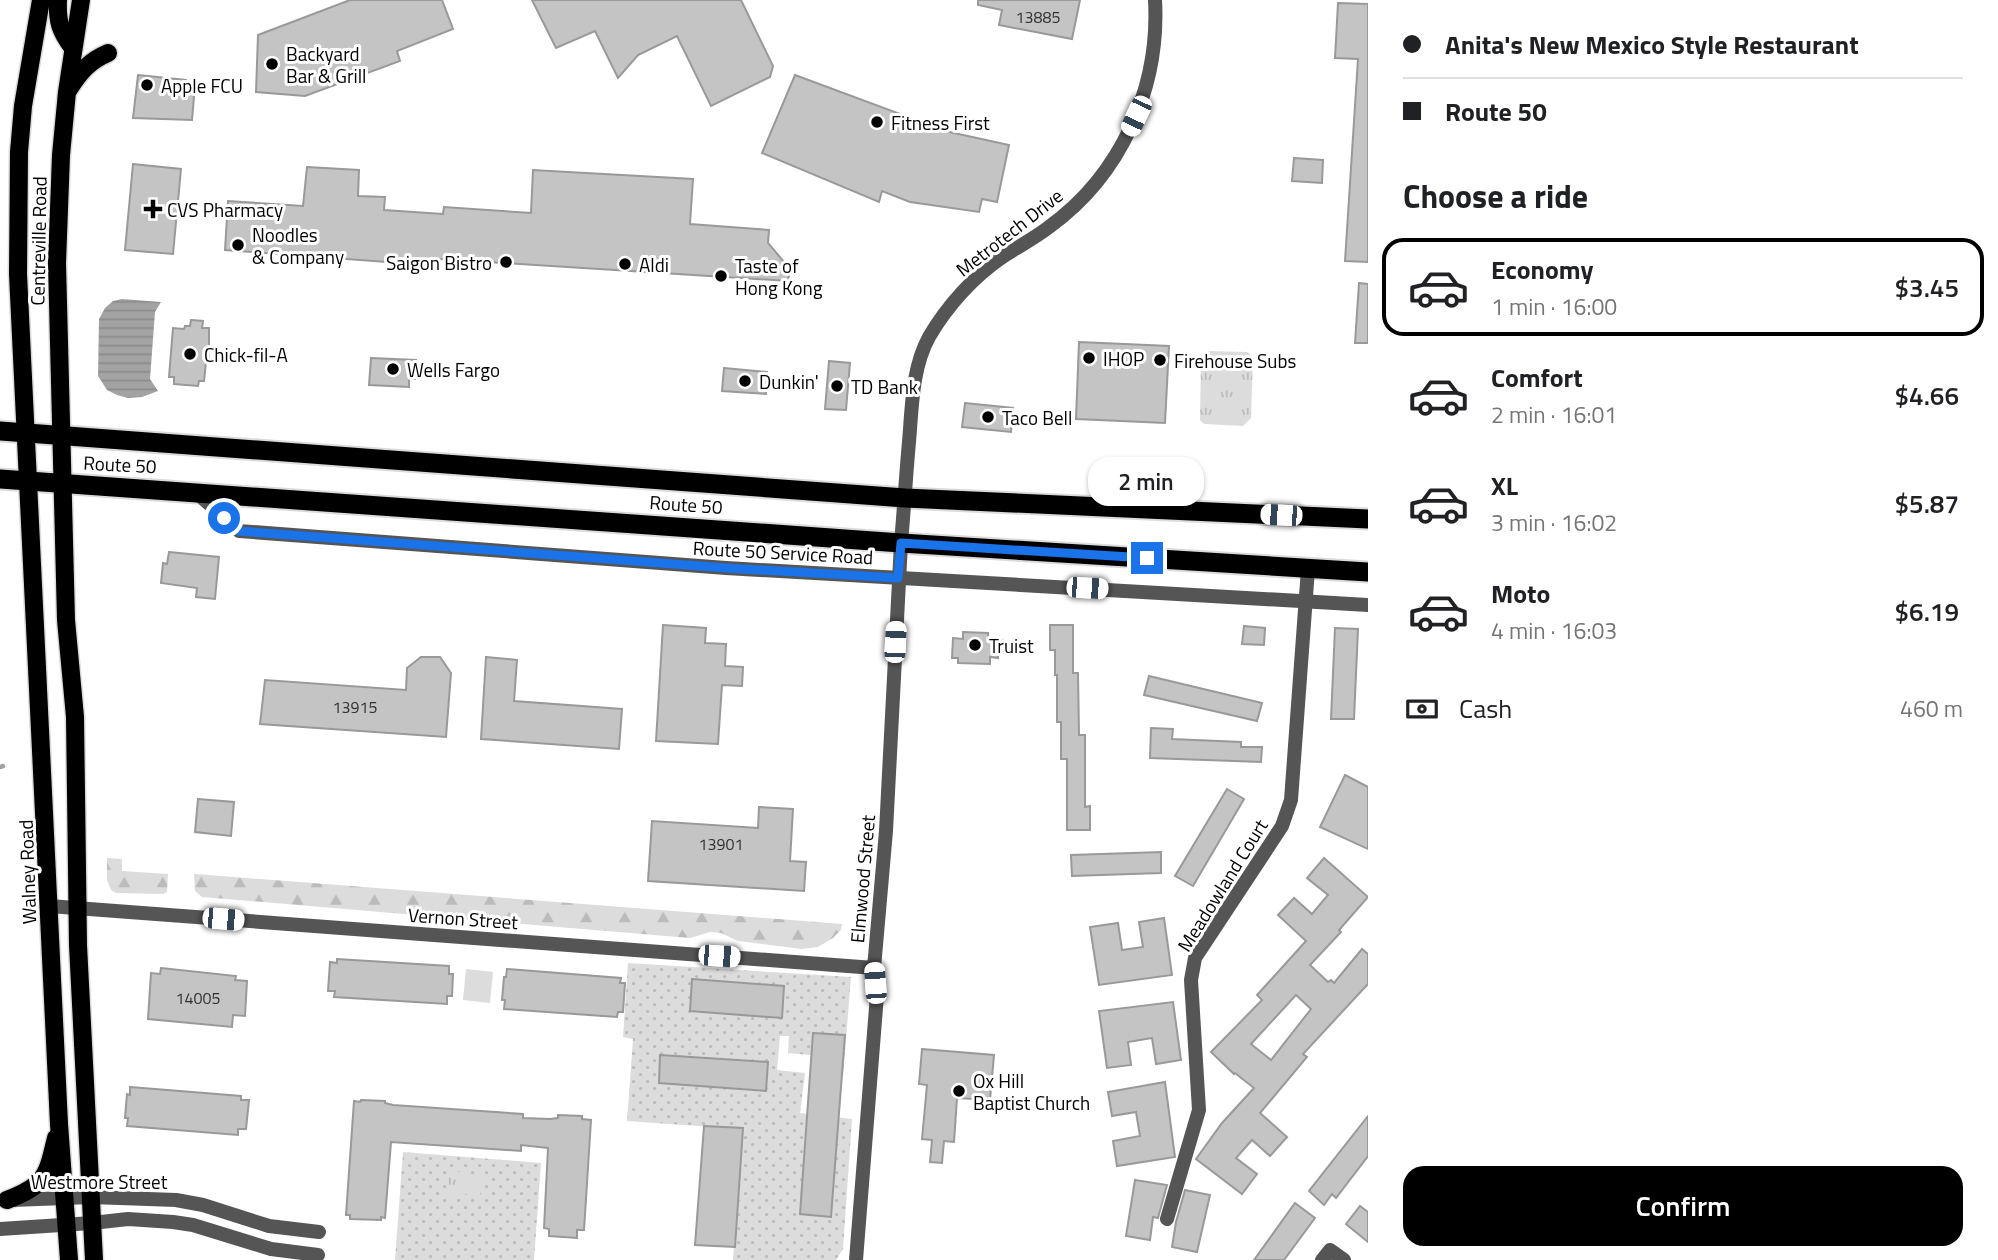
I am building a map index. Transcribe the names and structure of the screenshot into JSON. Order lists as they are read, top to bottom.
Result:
{
  "streets": {
    "highway": ["Route 50"],
    "main road": ["Centreville Road", "Walney Road"],
    "street": [
      "Metrotech Drive",
      "Route 50 Service Road",
      "Elmwood Street",
      "Meadowland Court",
      "Vernon Street",
      "Westmore Street"
    ]
  },
  "crossings": [
    ["Metrotech Drive", "Route 50"],
    ["Metrotech Drive", "Elmwood Street"],
    ["Centreville Road", "Route 50"],
    ["Centreville Road", "Walney Road"],
    ["Route 50", "Route 50 Service Road"],
    ["Route 50", "Walney Road"],
    ["Route 50", "Elmwood Street"],
    ["Route 50", "Meadowland Court"],
    ["Route 50 Service Road", "Elmwood Street"],
    ["Route 50 Service Road", "Meadowland Court"],
    ["Walney Road", "Vernon Street"],
    ["Walney Road", "Westmore Street"],
    ["Elmwood Street", "Vernon Street"]
  ],
  "places": {
    "other": [
      "Backyard Bar & Grill",
      "Apple FCU",
      "Fitness First",
      "Noodles & Company",
      "Saigon Bistro",
      "Aldi",
      "Taste of Hong Kong",
      "Chick-fil-A",
      "IHOP",
      "Firehouse Subs",
      "Wells Fargo",
      "Dunkin'",
      "TD Bank",
      "Taco Bell",
      "Truist",
      "Ox Hill Baptist Church"
    ],
    "health": ["CVS Pharmacy"]
  },
  "house_numbers": [
    "13885",
    "13915",
    "13901",
    "14005"
  ],
  "page": {
    "banner": ["Anita's New Mexico Style Restaurant", "Route 50"],
    "heading": "Choose a ride",
    "list": [
      {
        "name": "Economy",
        "note": "1 min · 16:00",
        "value": "$3.45"
      },
      {
        "name": "Comfort",
        "note": "2 min · 16:01",
        "value": "$4.66"
      },
      {
        "name": "XL",
        "note": "3 min · 16:02",
        "value": "$5.87"
      },
      {
        "name": "Moto",
        "note": "4 min · 16:03",
        "value": "$6.19"
      }
    ],
    "bubble": "2 min",
    "pay": ["Cash", "460 m"],
    "buttons": "Confirm"
  }
}
